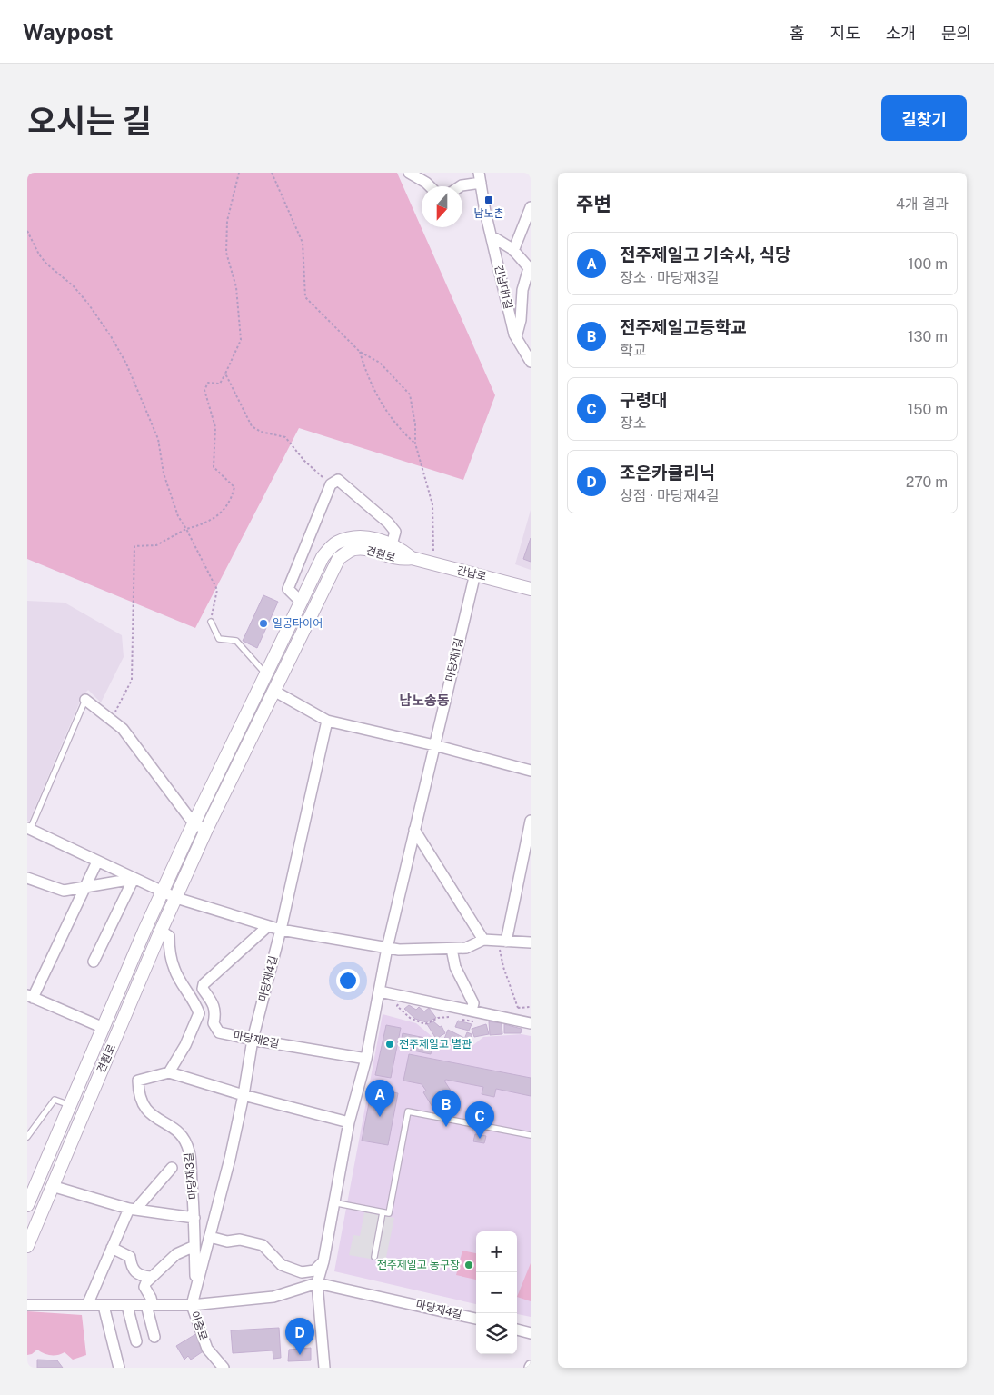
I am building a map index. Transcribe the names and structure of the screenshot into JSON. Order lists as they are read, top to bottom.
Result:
{
  "streets": {
    "street": [
      "간납대1길",
      "견훤로",
      "간납로",
      "마당재1길",
      "마당재4길",
      "마당재2길",
      "마당재3길",
      "아중로"
    ]
  },
  "crossings": [
    ["견훤로", "간납로"],
    ["간납로", "마당재1길"],
    ["마당재4길", "마당재2길"],
    ["마당재4길", "아중로"]
  ],
  "districts": ["남노송동"],
  "places": {
    "transit": ["남노촌"],
    "other": ["일공타이어", "전주제일고 별관", "전주제일고 농구장"]
  },
  "north": "bottom",
  "page": {
    "header": "Waypost",
    "nav": [
      "홈",
      "지도",
      "소개",
      "문의"
    ],
    "title": "오시는 길",
    "buttons": "길찾기",
    "heading": ["주변", "4개 결과"],
    "list": [
      {
        "mark": "A",
        "name": "전주제일고 기숙사, 식당",
        "note": "장소 · 마당재3길",
        "value": "100 m"
      },
      {
        "mark": "B",
        "name": "전주제일고등학교",
        "note": "학교",
        "value": "130 m"
      },
      {
        "mark": "C",
        "name": "구령대",
        "note": "장소",
        "value": "150 m"
      },
      {
        "mark": "D",
        "name": "조은카클리닉",
        "note": "상점 · 마당재4길",
        "value": "270 m"
      }
    ],
    "pins": [
      "A",
      "B",
      "C",
      "D"
    ],
    "map_buttons": ["+", "−"]
  }
}
